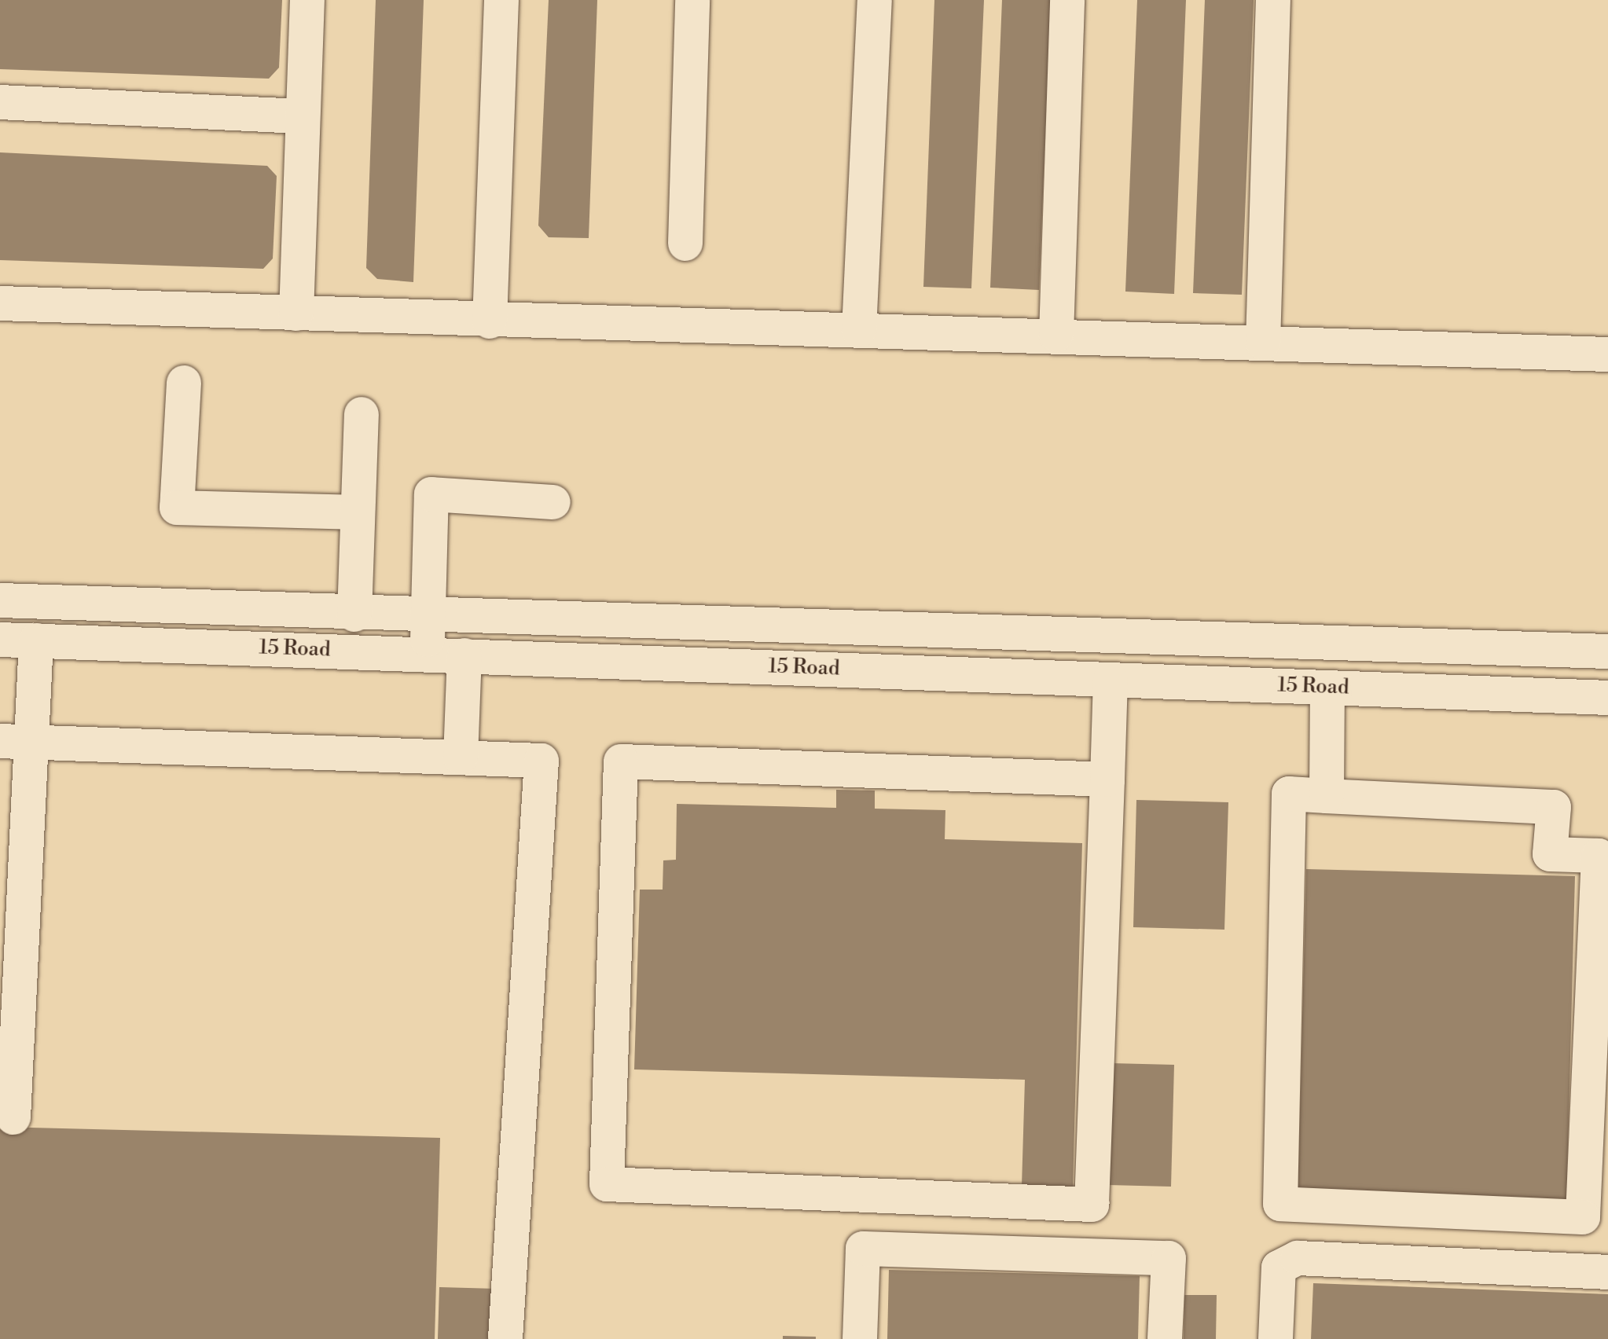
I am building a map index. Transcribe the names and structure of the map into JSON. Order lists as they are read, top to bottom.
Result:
{
  "streets": {
    "street": ["15 Road"]
  }
}
